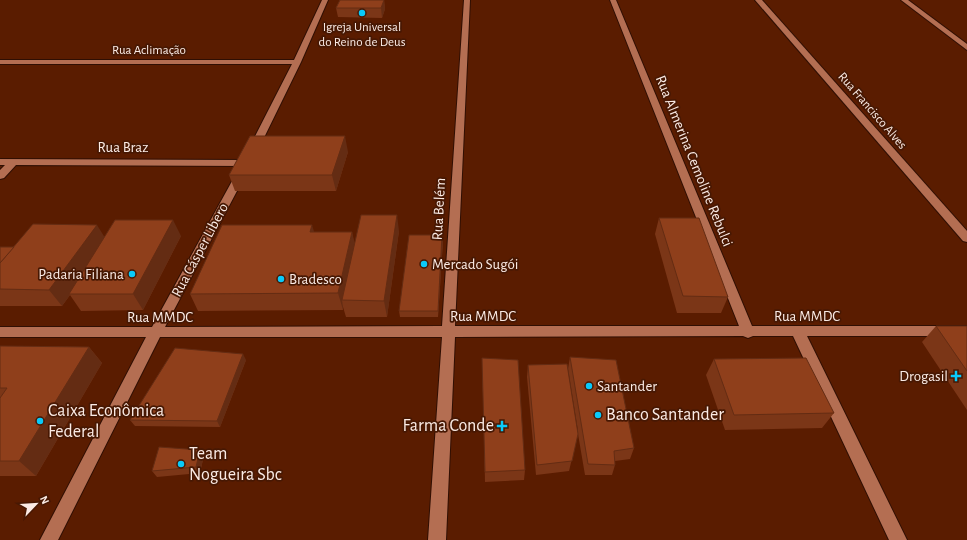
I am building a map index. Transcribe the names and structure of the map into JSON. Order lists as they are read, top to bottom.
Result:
{
  "streets": {
    "street": [
      "Rua Aclimação",
      "Rua Francisco Alves",
      "Rua Braz",
      "Rua Almerina Cemoline Rebulci",
      "Rua Belém",
      "Rua Cásper Libero",
      "Rua MMDC"
    ]
  },
  "crossings": [
    ["Rua Aclimação", "Rua Cásper Libero"],
    ["Rua Braz", "Rua Cásper Libero"],
    ["Rua Almerina Cemoline Rebulci", "Rua MMDC"],
    ["Rua Belém", "Rua MMDC"],
    ["Rua Cásper Libero", "Rua MMDC"]
  ],
  "places": {
    "other": [
      "Igreja Universal do Reino de Deus",
      "Mercado Sugói",
      "Padaria Filiana",
      "Bradesco",
      "Santander",
      "Banco Santander",
      "Caixa Econômica Federal",
      "Team Nogueira Sbc"
    ],
    "health": ["Drogasil", "Farma Conde"]
  },
  "north": "top right"
}
